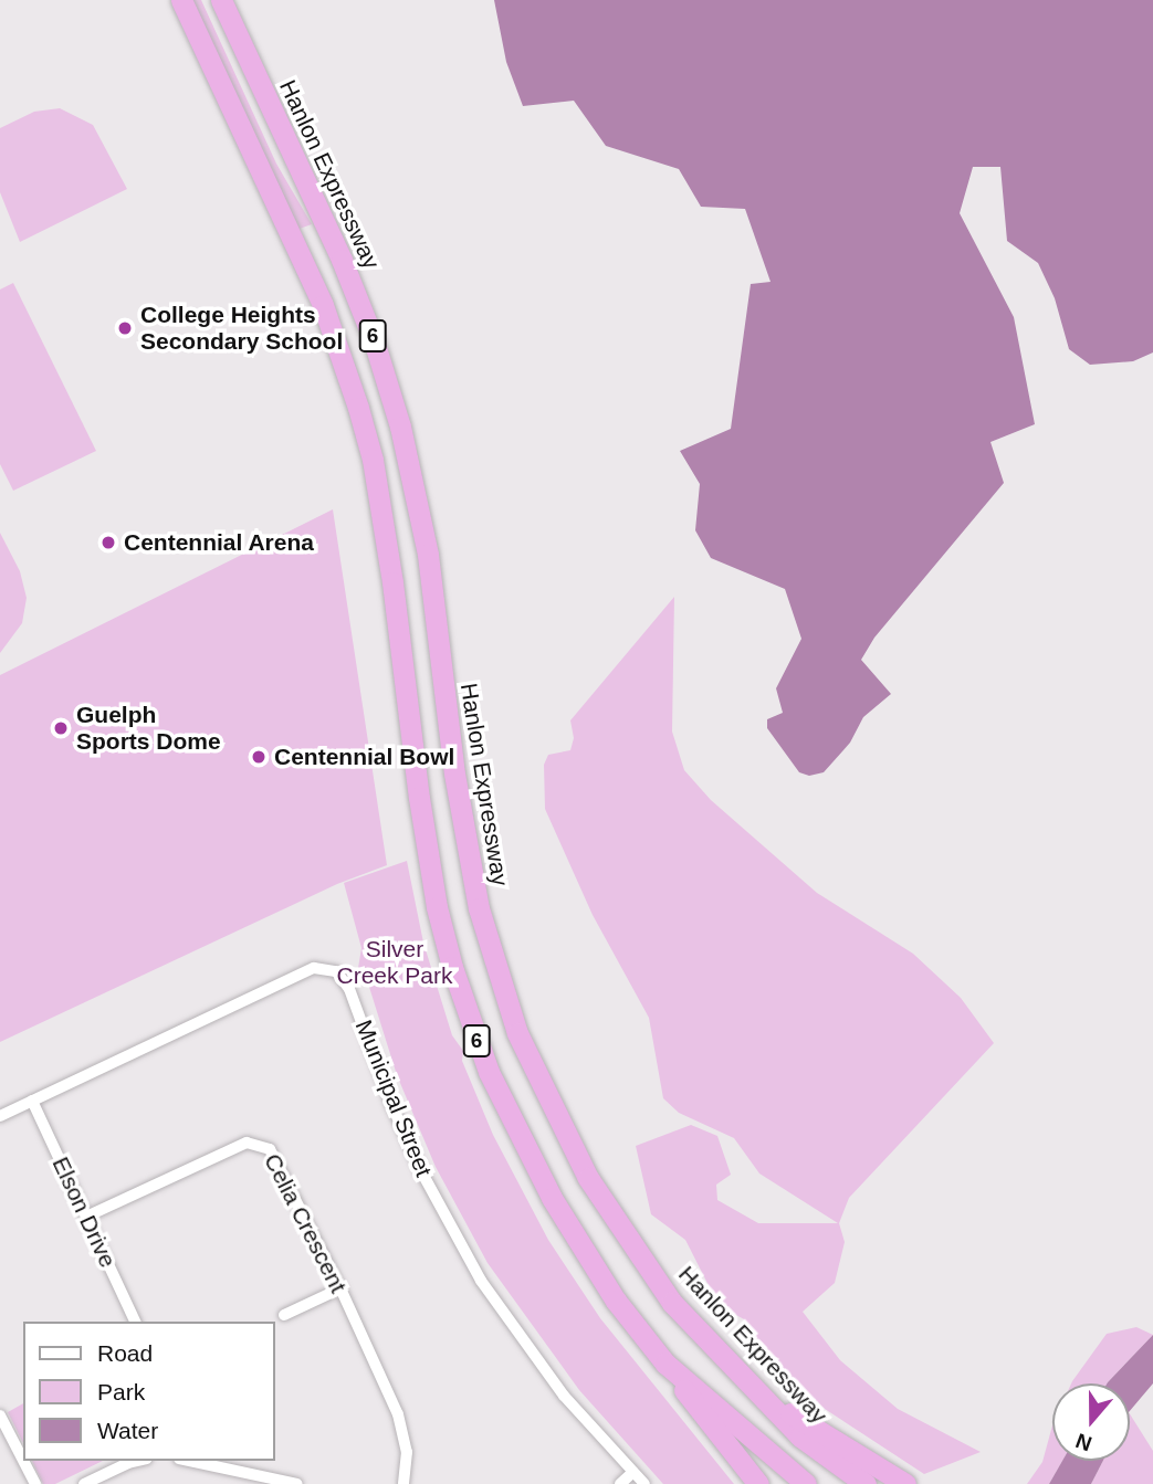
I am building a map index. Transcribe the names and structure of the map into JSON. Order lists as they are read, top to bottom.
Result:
{
  "streets": {
    "highway": ["Hanlon Expressway", "6"],
    "street": ["Municipal Street", "Elson Drive", "Celia Crescent"]
  },
  "crossings": [
    ["Municipal Street", "Elson Drive"],
    ["Elson Drive", "Celia Crescent"]
  ],
  "parks": ["Silver Creek Park"],
  "places": [
    "College Heights Secondary School",
    "Centennial Arena",
    "Guelph Sports Dome",
    "Centennial Bowl"
  ],
  "legend": ["Road", "Park", "Water"],
  "north": "bottom"
}
